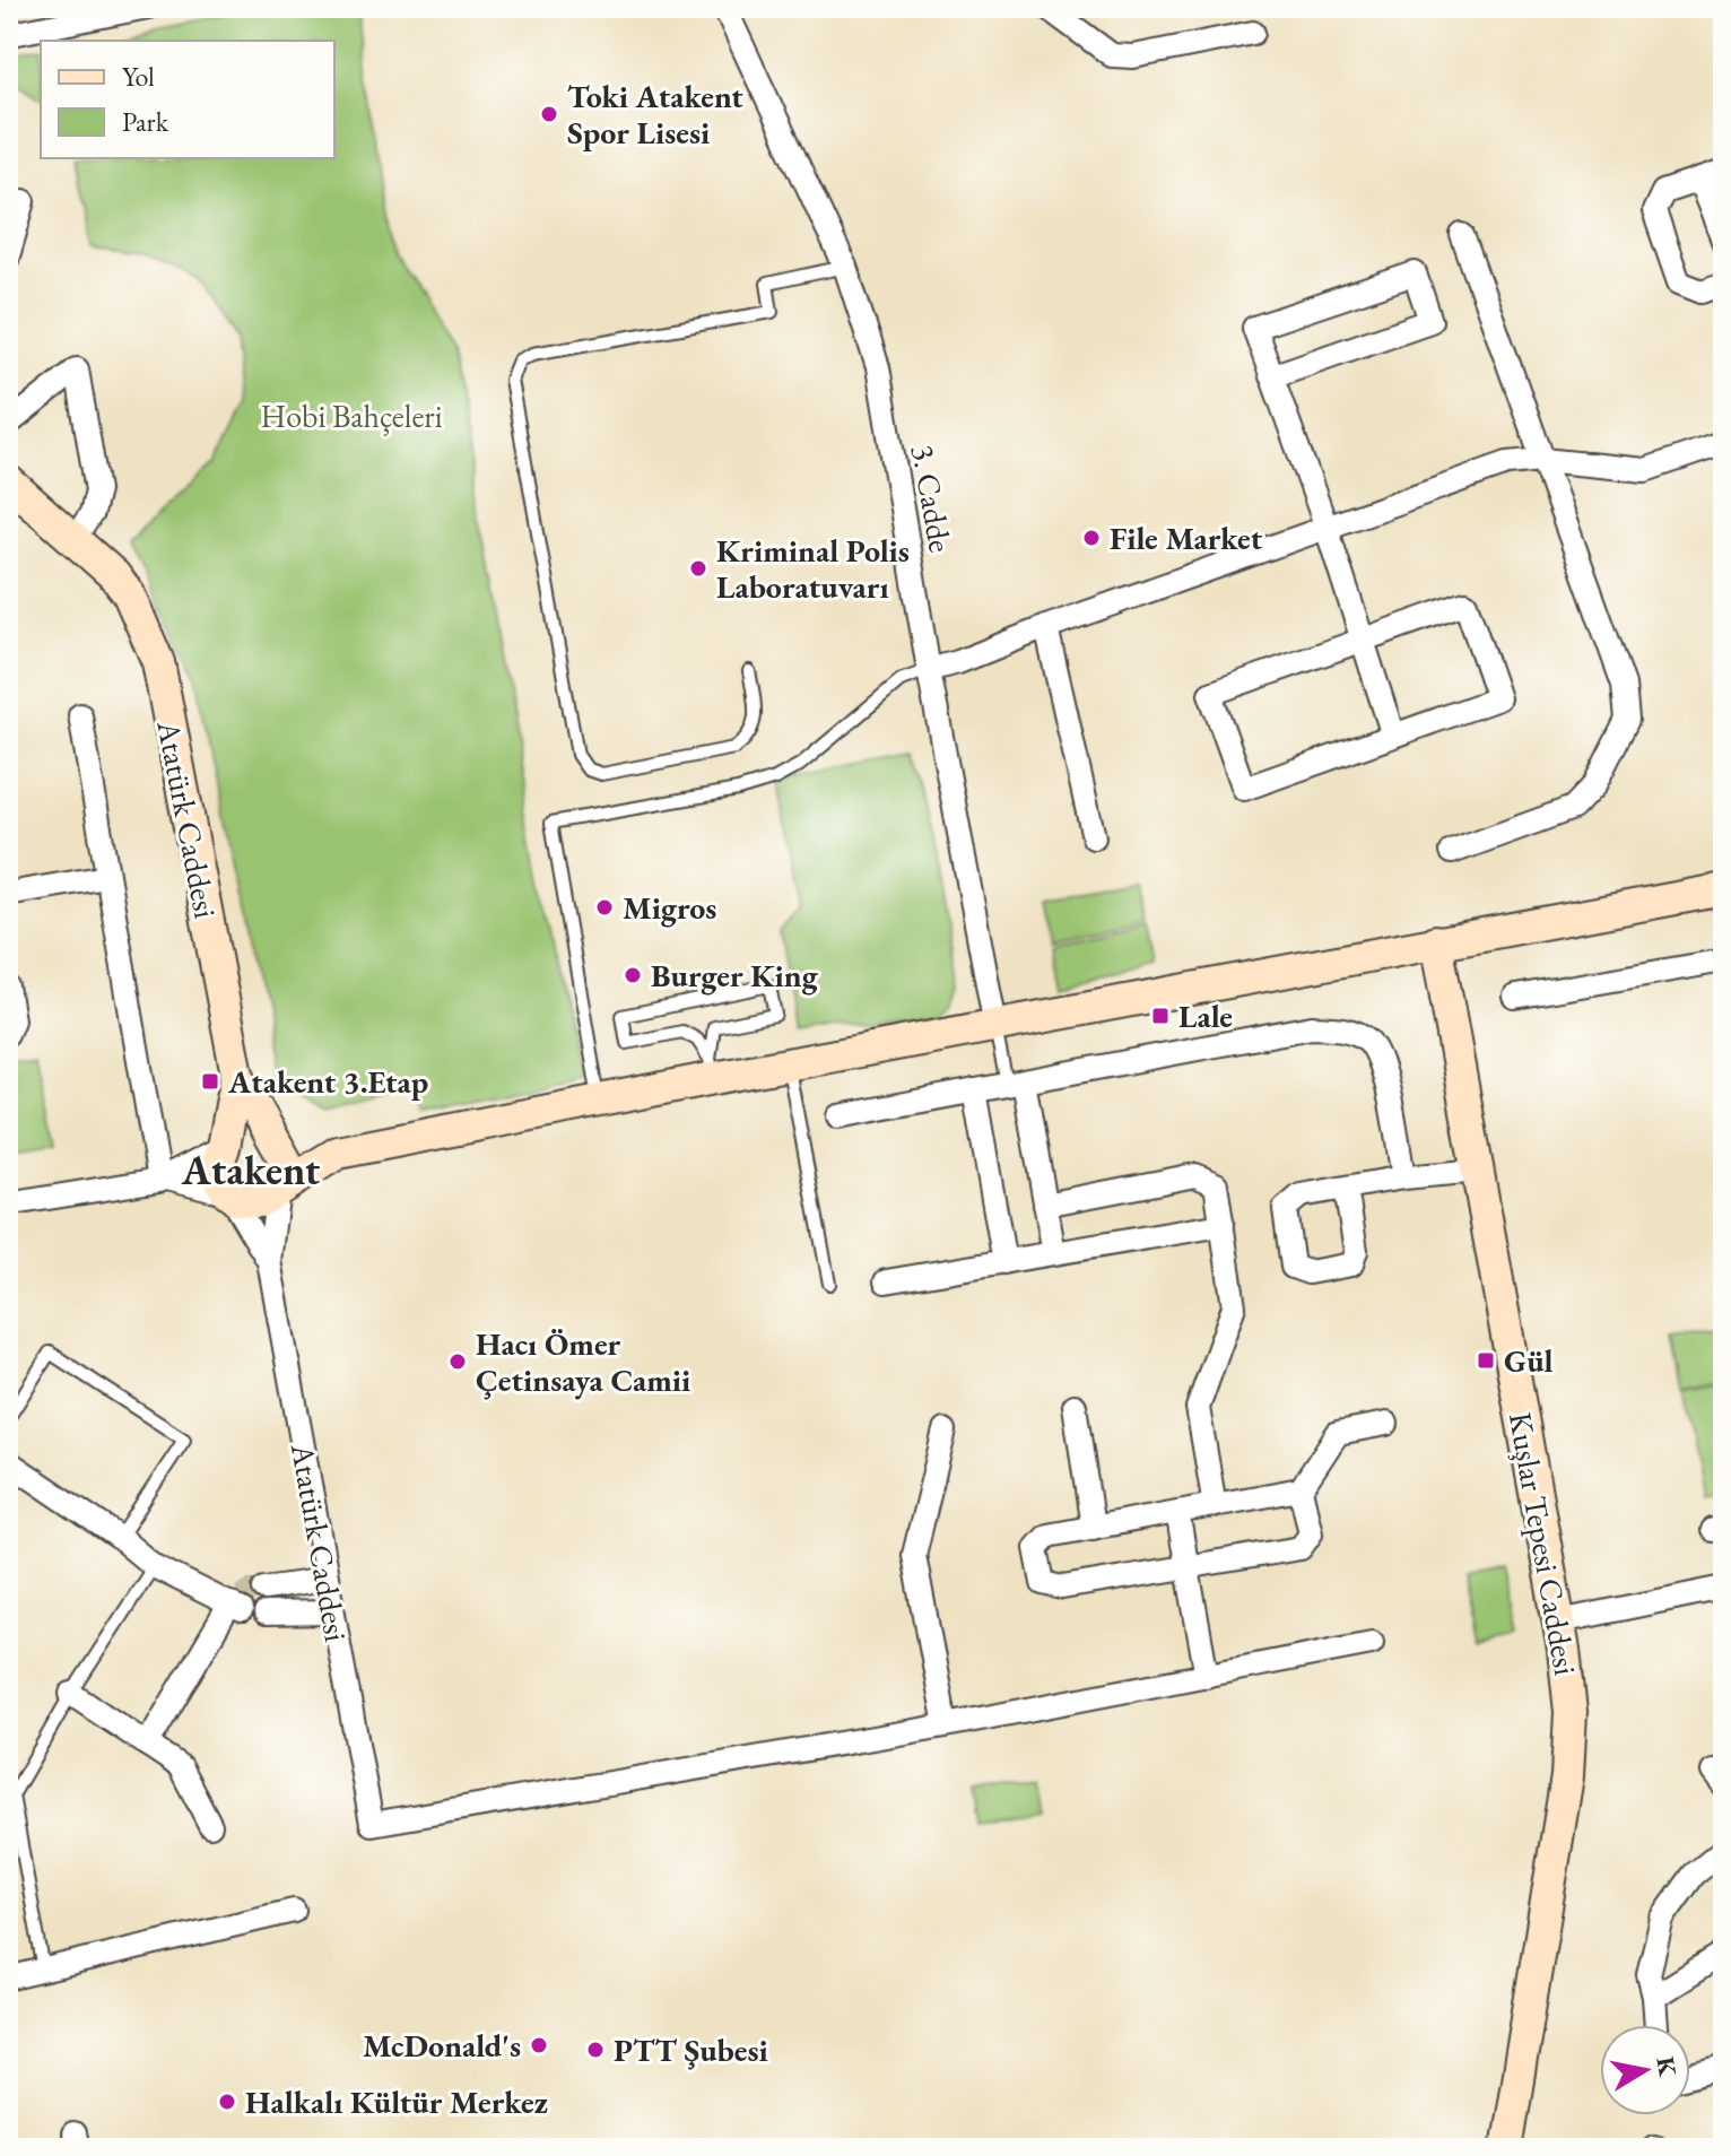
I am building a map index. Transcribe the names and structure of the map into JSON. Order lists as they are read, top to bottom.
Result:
{
  "streets": {
    "street": ["3. Cadde", "Atatürk Caddesi", "Kuşlar Tepesi Caddesi"]
  },
  "districts": ["Atakent"],
  "parks": ["Hobi Bahçeleri"],
  "places": {
    "other": [
      "Toki Atakent Spor Lisesi",
      "File Market",
      "Kriminal Polis Laboratuvarı",
      "Migros",
      "Burger King",
      "Hacı Ömer Çetinsaya Camii",
      "McDonald's",
      "PTT Şubesi",
      "Halkalı Kültür Merkez"
    ],
    "transit": ["Lale", "Atakent 3.Etap", "Gül"]
  },
  "legend": ["Yol", "Park"],
  "north": "right"
}
